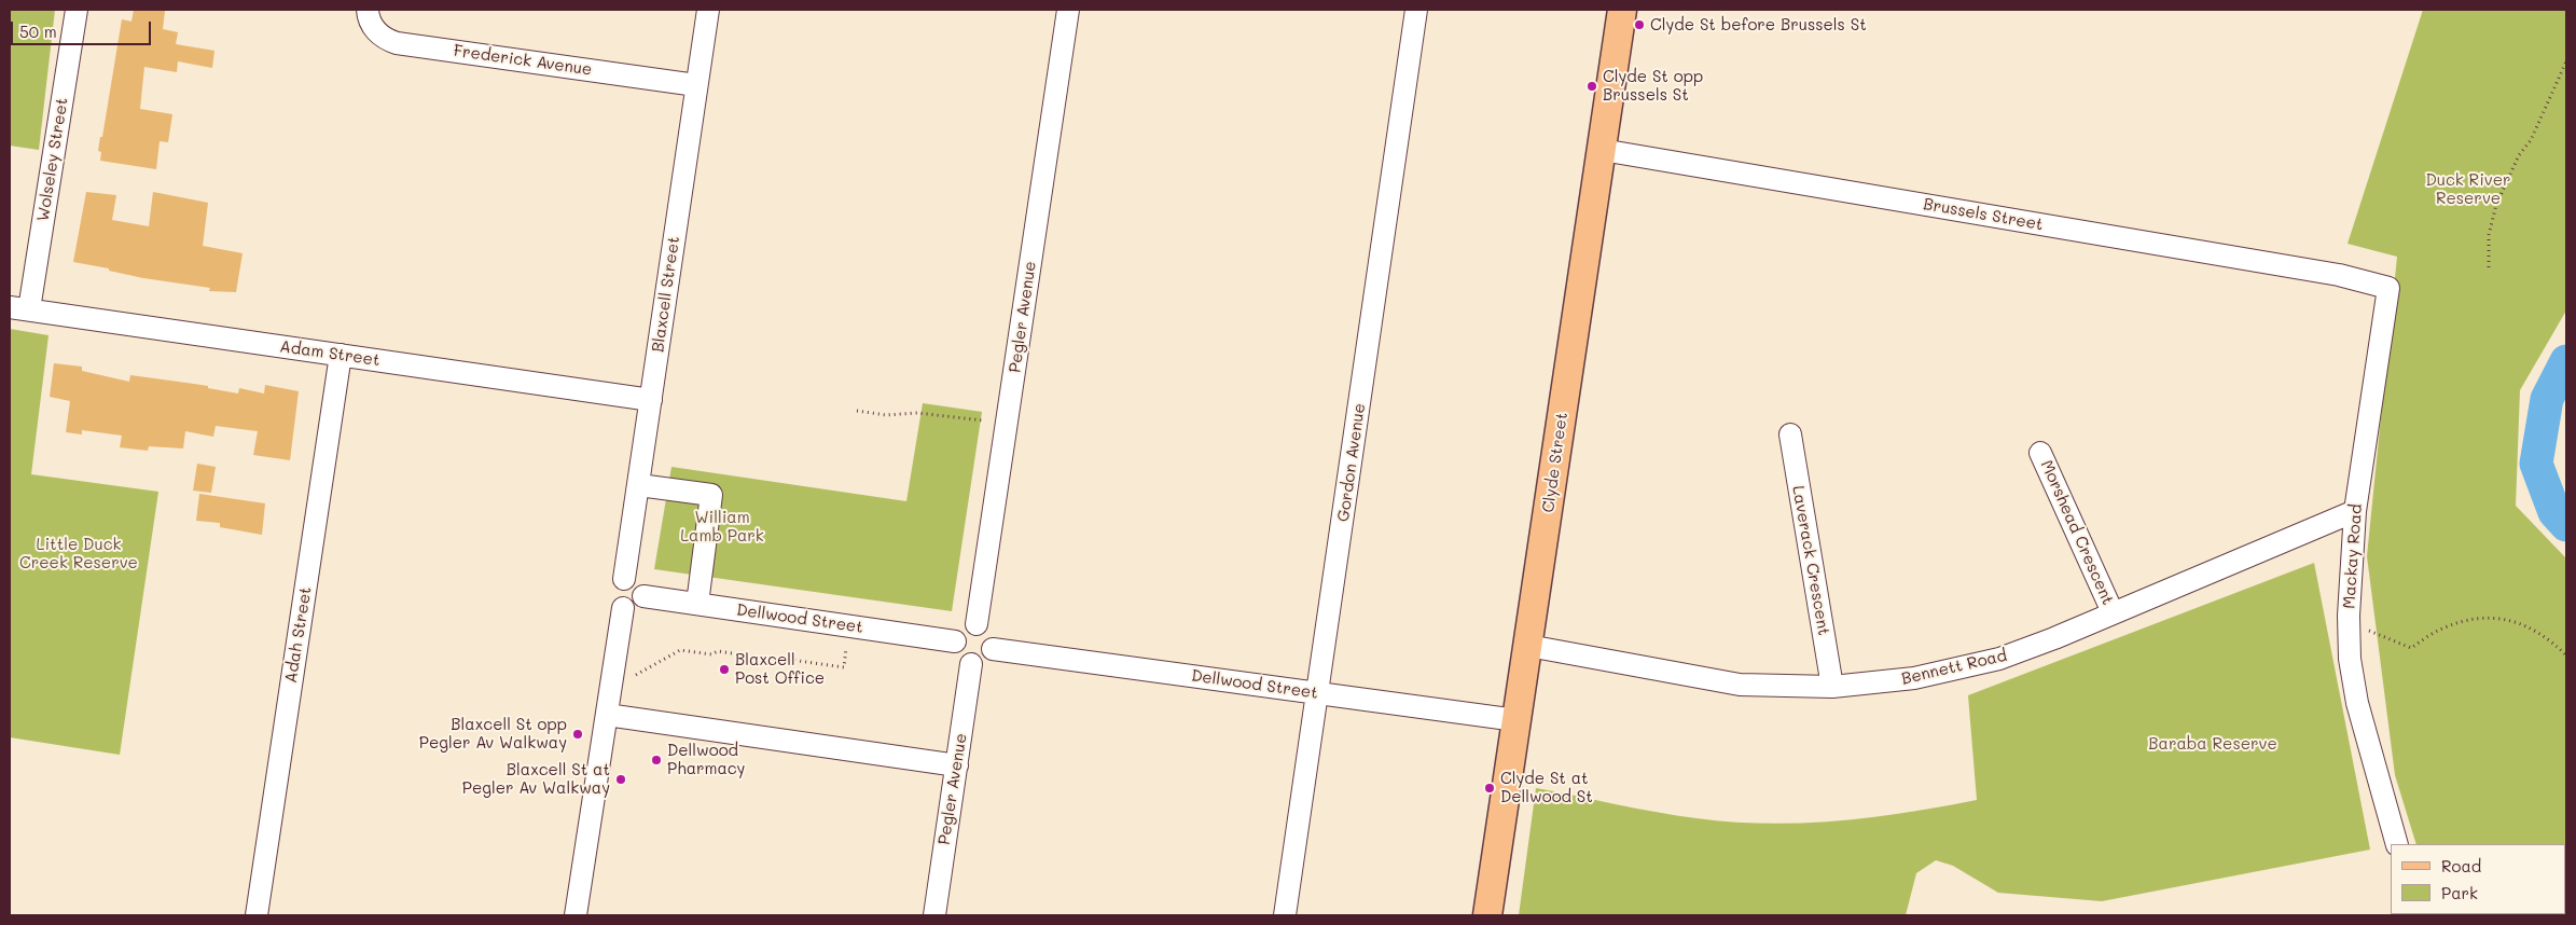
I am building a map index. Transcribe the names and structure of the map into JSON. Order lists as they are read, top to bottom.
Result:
{
  "streets": {
    "main road": ["Clyde Street"],
    "street": [
      "Frederick Avenue",
      "Wolseley Street",
      "Brussels Street",
      "Blaxcell Street",
      "Pegler Avenue",
      "Adam Street",
      "Gordon Avenue",
      "Morshead Crescent",
      "Mackay Road",
      "Laverack Crescent",
      "Dellwood Street",
      "Adah Street",
      "Bennett Road"
    ]
  },
  "crossings": [
    ["Frederick Avenue", "Blaxcell Street"],
    ["Wolseley Street", "Adam Street"],
    ["Brussels Street", "Clyde Street"],
    ["Brussels Street", "Mackay Road"],
    ["Blaxcell Street", "Adam Street"],
    ["Blaxcell Street", "Dellwood Street"],
    ["Pegler Avenue", "Dellwood Street"],
    ["Adam Street", "Adah Street"],
    ["Gordon Avenue", "Dellwood Street"],
    ["Clyde Street", "Dellwood Street"],
    ["Clyde Street", "Bennett Road"],
    ["Morshead Crescent", "Bennett Road"],
    ["Mackay Road", "Bennett Road"],
    ["Laverack Crescent", "Bennett Road"]
  ],
  "parks": [
    "Duck River Reserve",
    "William Lamb Park",
    "Little Duck Creek Reserve",
    "Baraba Reserve"
  ],
  "places": [
    "Clyde St before Brussels St",
    "Clyde St opp Brussels St",
    "Blaxcell Post Office",
    "Blaxcell St opp Pegler Av Walkway",
    "Dellwood Pharmacy",
    "Blaxcell St at Pegler Av Walkway",
    "Clyde St at Dellwood St"
  ],
  "legend": ["Road", "Park"],
  "scale_bar": "50 m"
}
